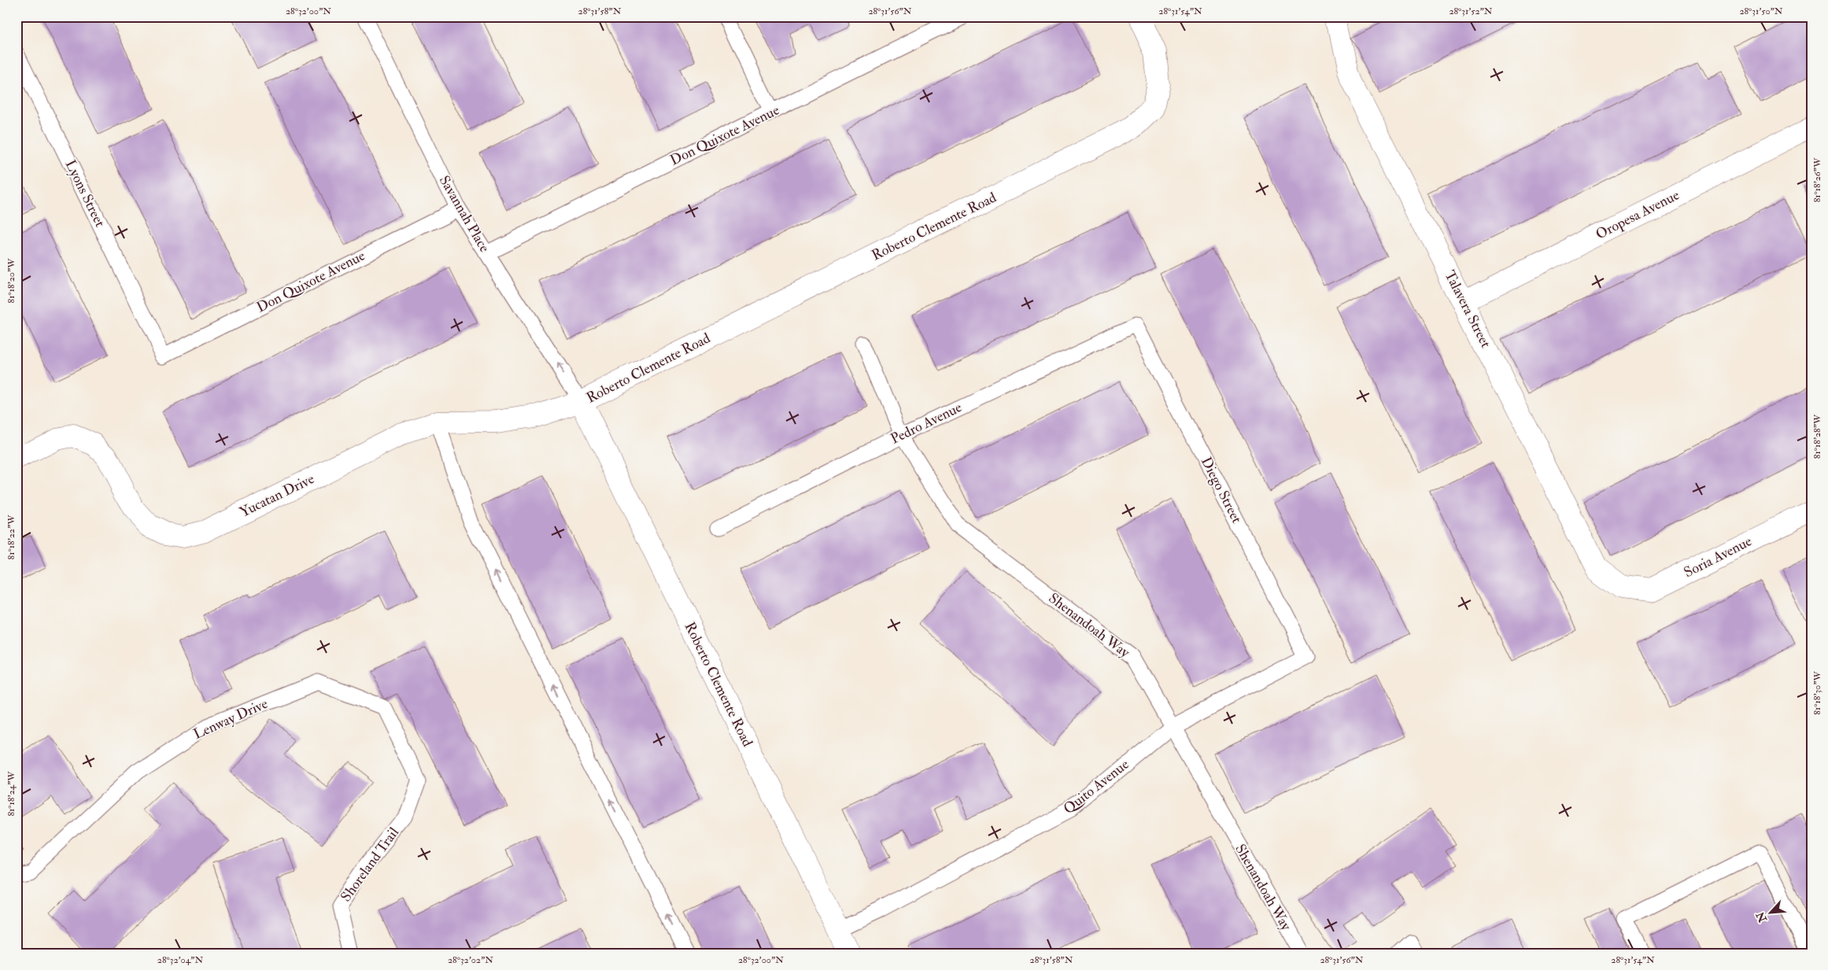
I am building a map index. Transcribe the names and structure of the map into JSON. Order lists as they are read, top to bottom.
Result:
{
  "streets": {
    "street": [
      "Oropesa Avenue",
      "Roberto Clemente Road",
      "Talavera Street",
      "Yucatan Drive",
      "Soria Avenue"
    ],
    "lane": [
      "Don Quixote Avenue",
      "Lyons Street",
      "Savannah Place",
      "Pedro Avenue",
      "Diego Street",
      "Shenandoah Way",
      "Lenway Drive",
      "Quito Avenue",
      "Shoreland Trail"
    ]
  },
  "crossings": [
    ["Don Quixote Avenue", "Lyons Street"],
    ["Don Quixote Avenue", "Savannah Place"],
    ["Savannah Place", "Roberto Clemente Road"],
    ["Savannah Place", "Yucatan Drive"],
    ["Oropesa Avenue", "Talavera Street"],
    ["Roberto Clemente Road", "Yucatan Drive"],
    ["Roberto Clemente Road", "Quito Avenue"],
    ["Talavera Street", "Soria Avenue"],
    ["Pedro Avenue", "Diego Street"],
    ["Pedro Avenue", "Shenandoah Way"],
    ["Diego Street", "Quito Avenue"],
    ["Shenandoah Way", "Quito Avenue"],
    ["Lenway Drive", "Shoreland Trail"]
  ],
  "one_way": ["Savannah Place"],
  "north": "bottom left",
  "coordinates": [
    "28°32'00\"N",
    "28°31'58\"N",
    "28°31'56\"N",
    "28°31'54\"N",
    "28°31'52\"N",
    "28°31'50\"N",
    "81°18'26\"W",
    "81°18'20\"W",
    "81°18'28\"W",
    "81°18'22\"W",
    "81°18'30\"W",
    "81°18'24\"W",
    "28°32'04\"N",
    "28°32'02\"N"
  ]
}
